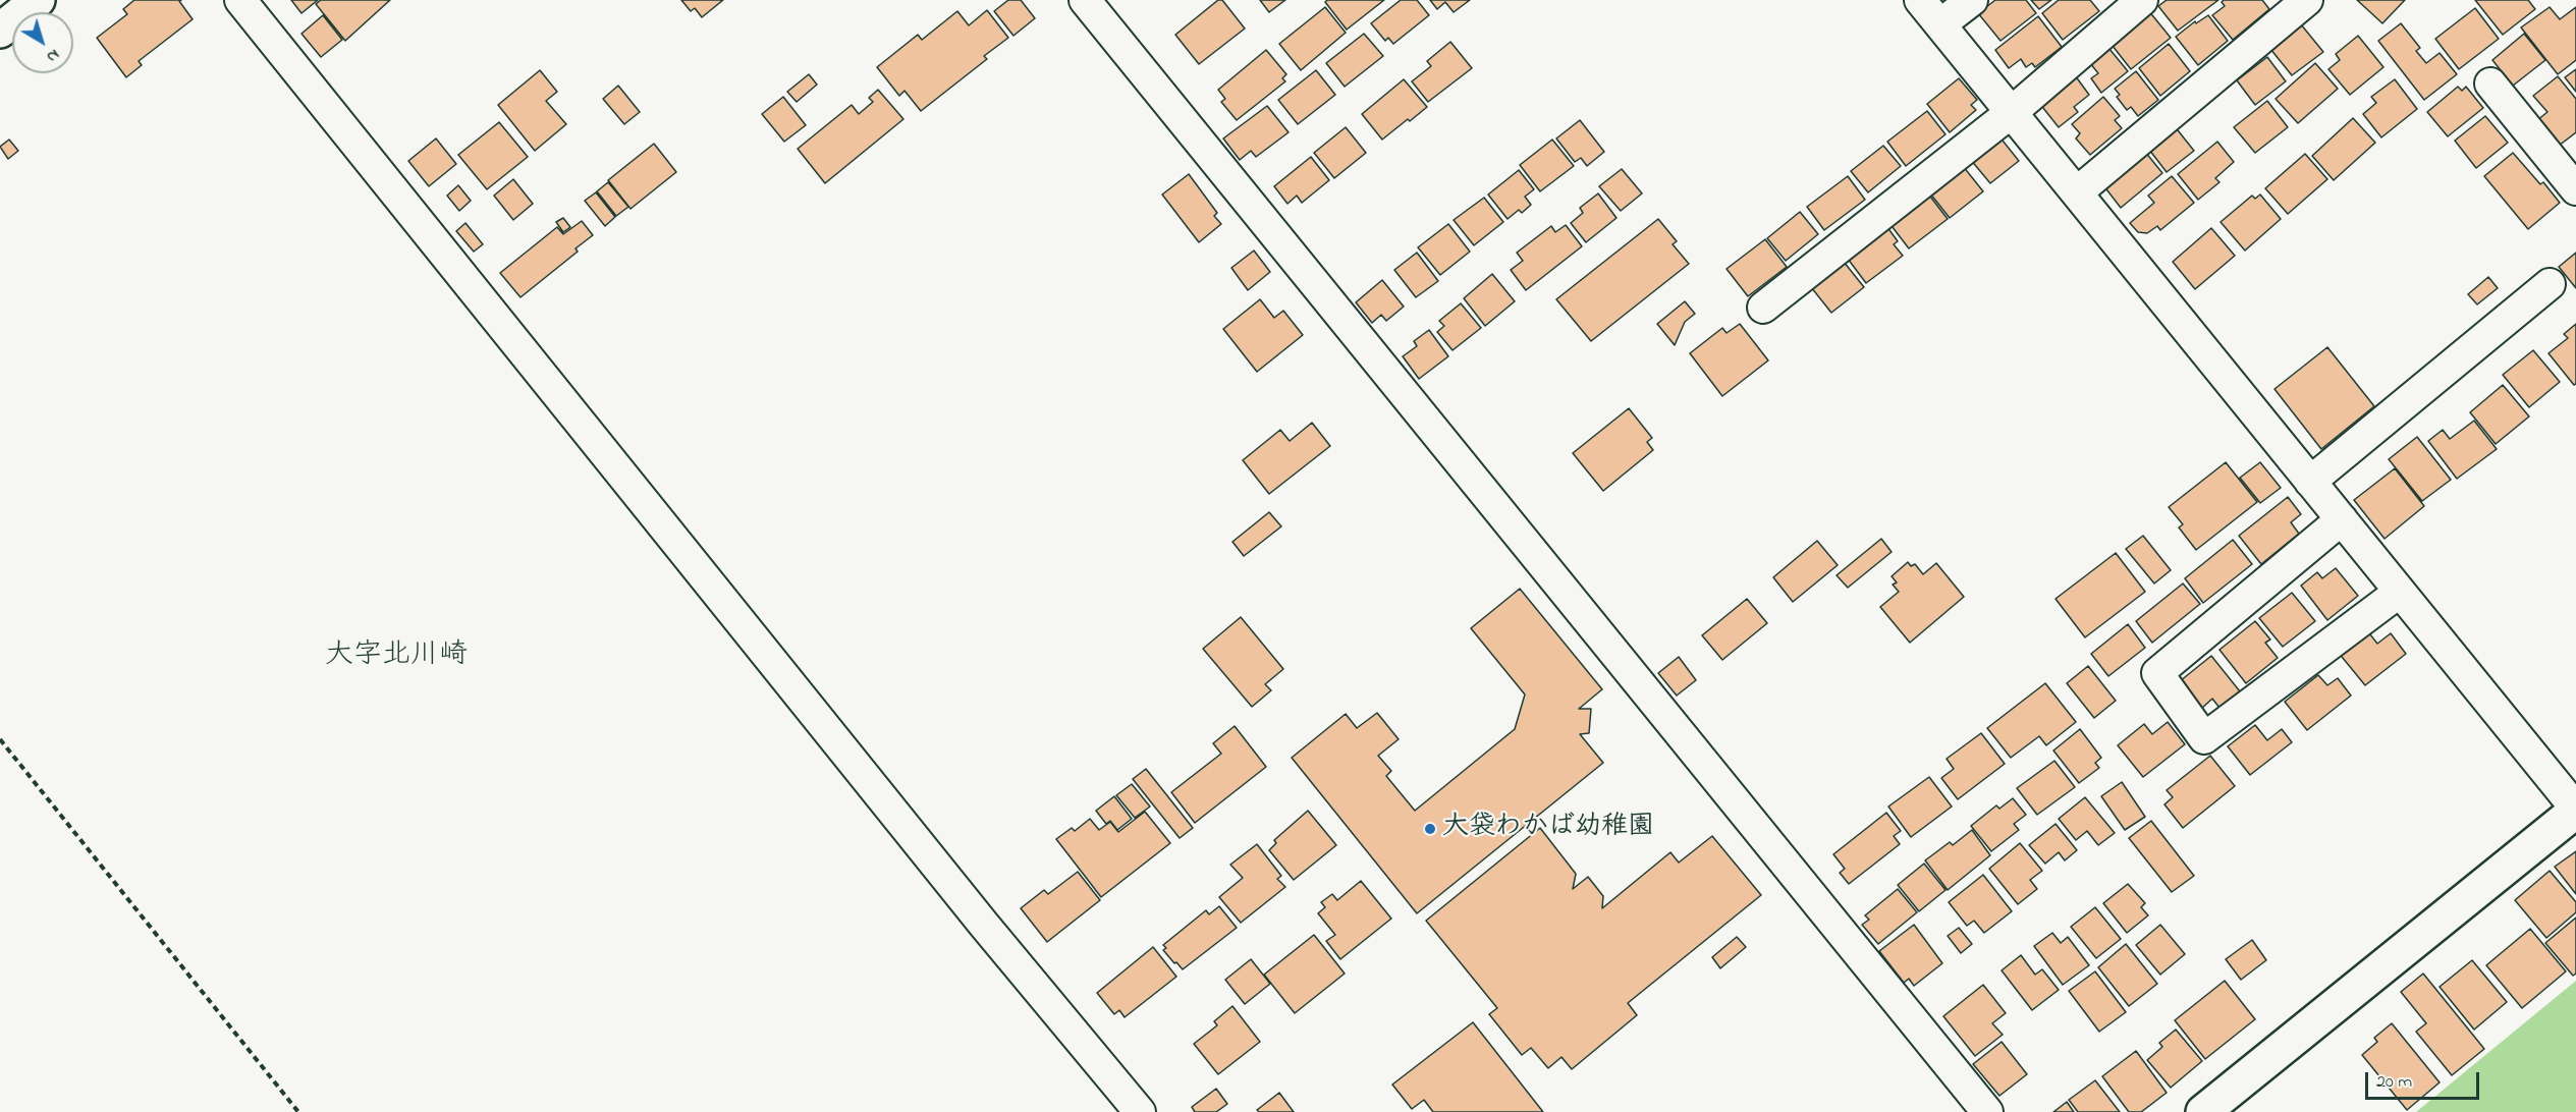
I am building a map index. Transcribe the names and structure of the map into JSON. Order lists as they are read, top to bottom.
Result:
{
  "districts": ["大字北川崎"],
  "places": ["大袋わかば幼稚園"],
  "scale_bar": "20 m",
  "north": "bottom right"
}
